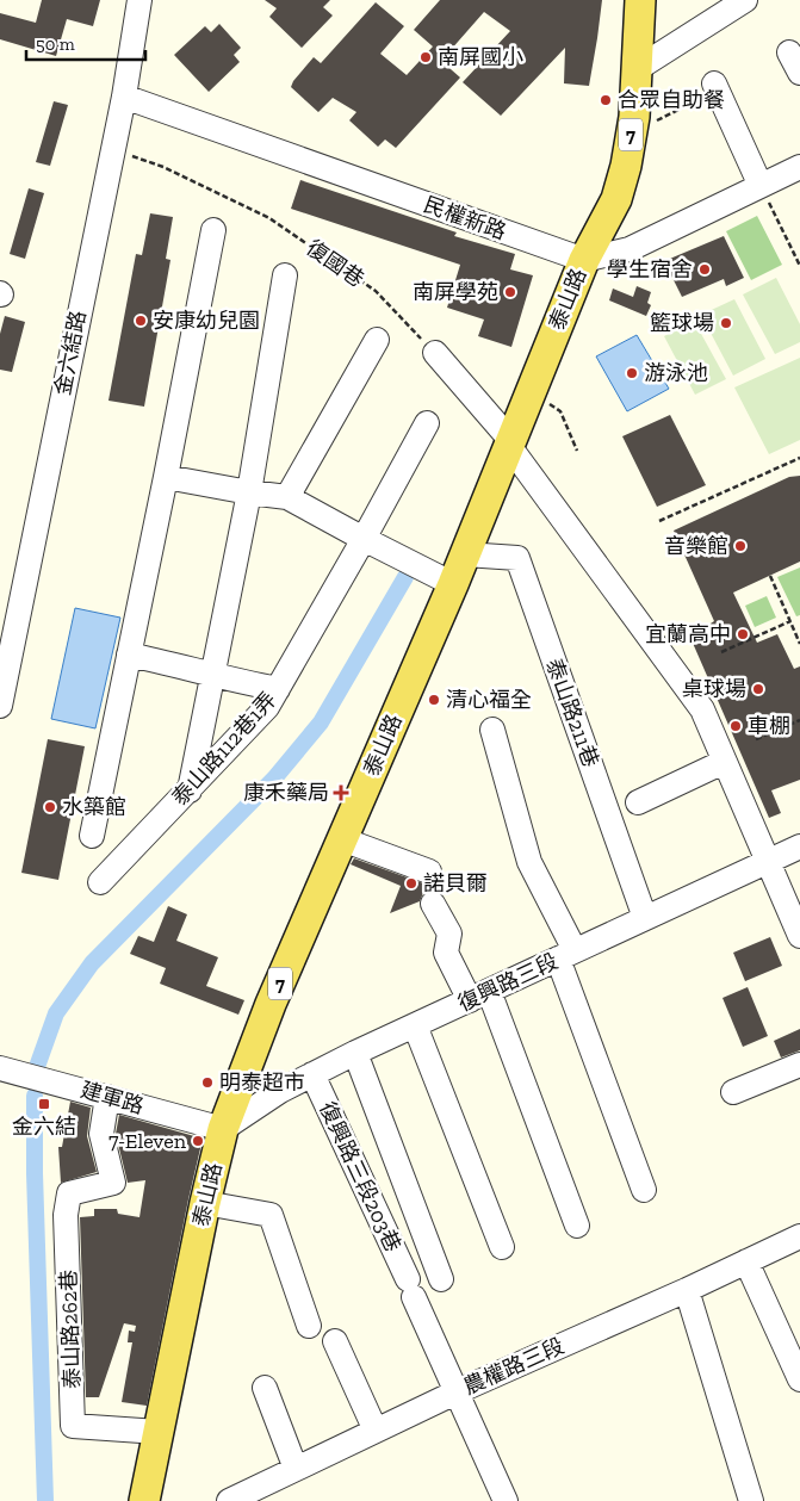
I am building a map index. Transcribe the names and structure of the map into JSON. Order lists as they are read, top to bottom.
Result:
{
  "streets": {
    "main road": ["7", "泰山路"],
    "street": [
      "民權新路",
      "金六結路",
      "泰山路211巷",
      "泰山路112巷1弄",
      "復興路三段",
      "建軍路",
      "復興路三段203巷",
      "泰山路262巷",
      "農權路三段"
    ],
    "path": ["復國巷"]
  },
  "crossings": [
    ["民權新路", "泰山路"],
    ["民權新路", "金六結路"],
    ["復國巷", "金六結路"],
    ["泰山路", "泰山路211巷"],
    ["泰山路", "復興路三段"],
    ["泰山路", "建軍路"],
    ["泰山路", "泰山路262巷"],
    ["泰山路211巷", "復興路三段"],
    ["復興路三段", "建軍路"],
    ["復興路三段", "復興路三段203巷"],
    ["建軍路", "泰山路262巷"],
    ["復興路三段203巷", "農權路三段"]
  ],
  "places": {
    "other": [
      "南屏國小",
      "合眾自助餐",
      "學生宿舍",
      "南屏學苑",
      "安康幼兒園",
      "籃球場",
      "游泳池",
      "音樂館",
      "宜蘭高中",
      "桌球場",
      "清心福全",
      "車棚",
      "水築館",
      "諾貝爾",
      "明泰超市",
      "7-Eleven"
    ],
    "health": ["康禾藥局"],
    "transit": ["金六結"]
  },
  "scale_bar": "50 m"
}
